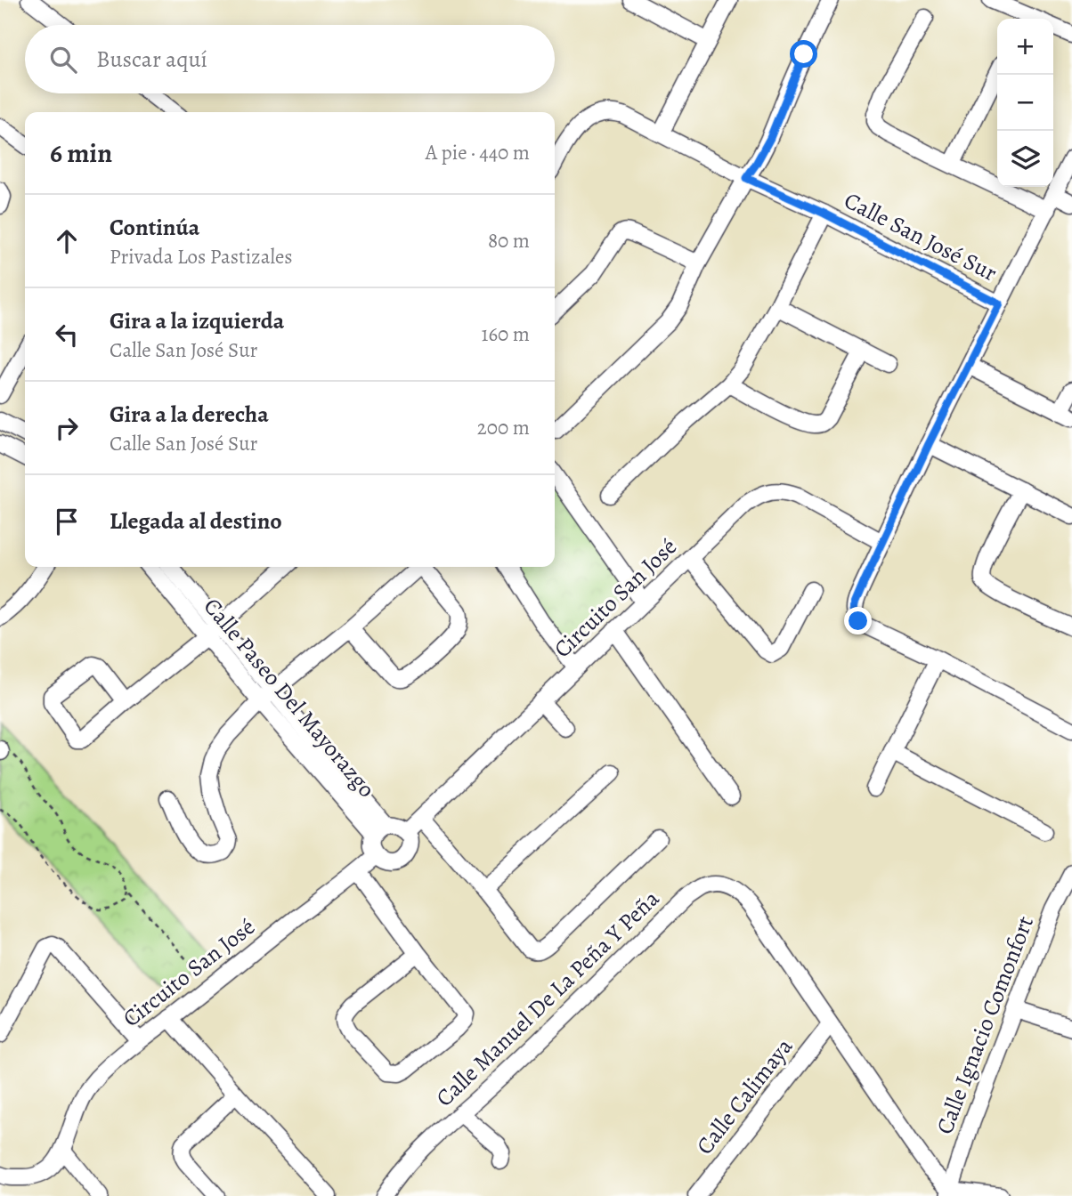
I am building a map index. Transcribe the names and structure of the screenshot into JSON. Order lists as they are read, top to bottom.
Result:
{
  "streets": {
    "street": [
      "Calle San José Sur",
      "Circuito San José",
      "Calle Paseo Del Mayorazgo",
      "Calle Manuel De La Peña Y Peña",
      "Calle Ignacio Comonfort",
      "Calle Calimaya"
    ]
  },
  "crossings": [
    ["Calle San José Sur", "Circuito San José"],
    ["Circuito San José", "Calle Paseo Del Mayorazgo"],
    ["Calle Manuel De La Peña Y Peña", "Calle Ignacio Comonfort"],
    ["Calle Manuel De La Peña Y Peña", "Calle Calimaya"]
  ],
  "page": {
    "map_buttons": ["+", "−"],
    "search": "Buscar aquí",
    "heading": ["6 min", "A pie · 440 m"],
    "list": [
      ["Continúa", "Privada Los Pastizales", "80 m"],
      ["Gira a la izquierda", "Calle San José Sur", "160 m"],
      ["Gira a la derecha", "Calle San José Sur", "200 m"],
      "Llegada al destino"
    ]
  }
}
